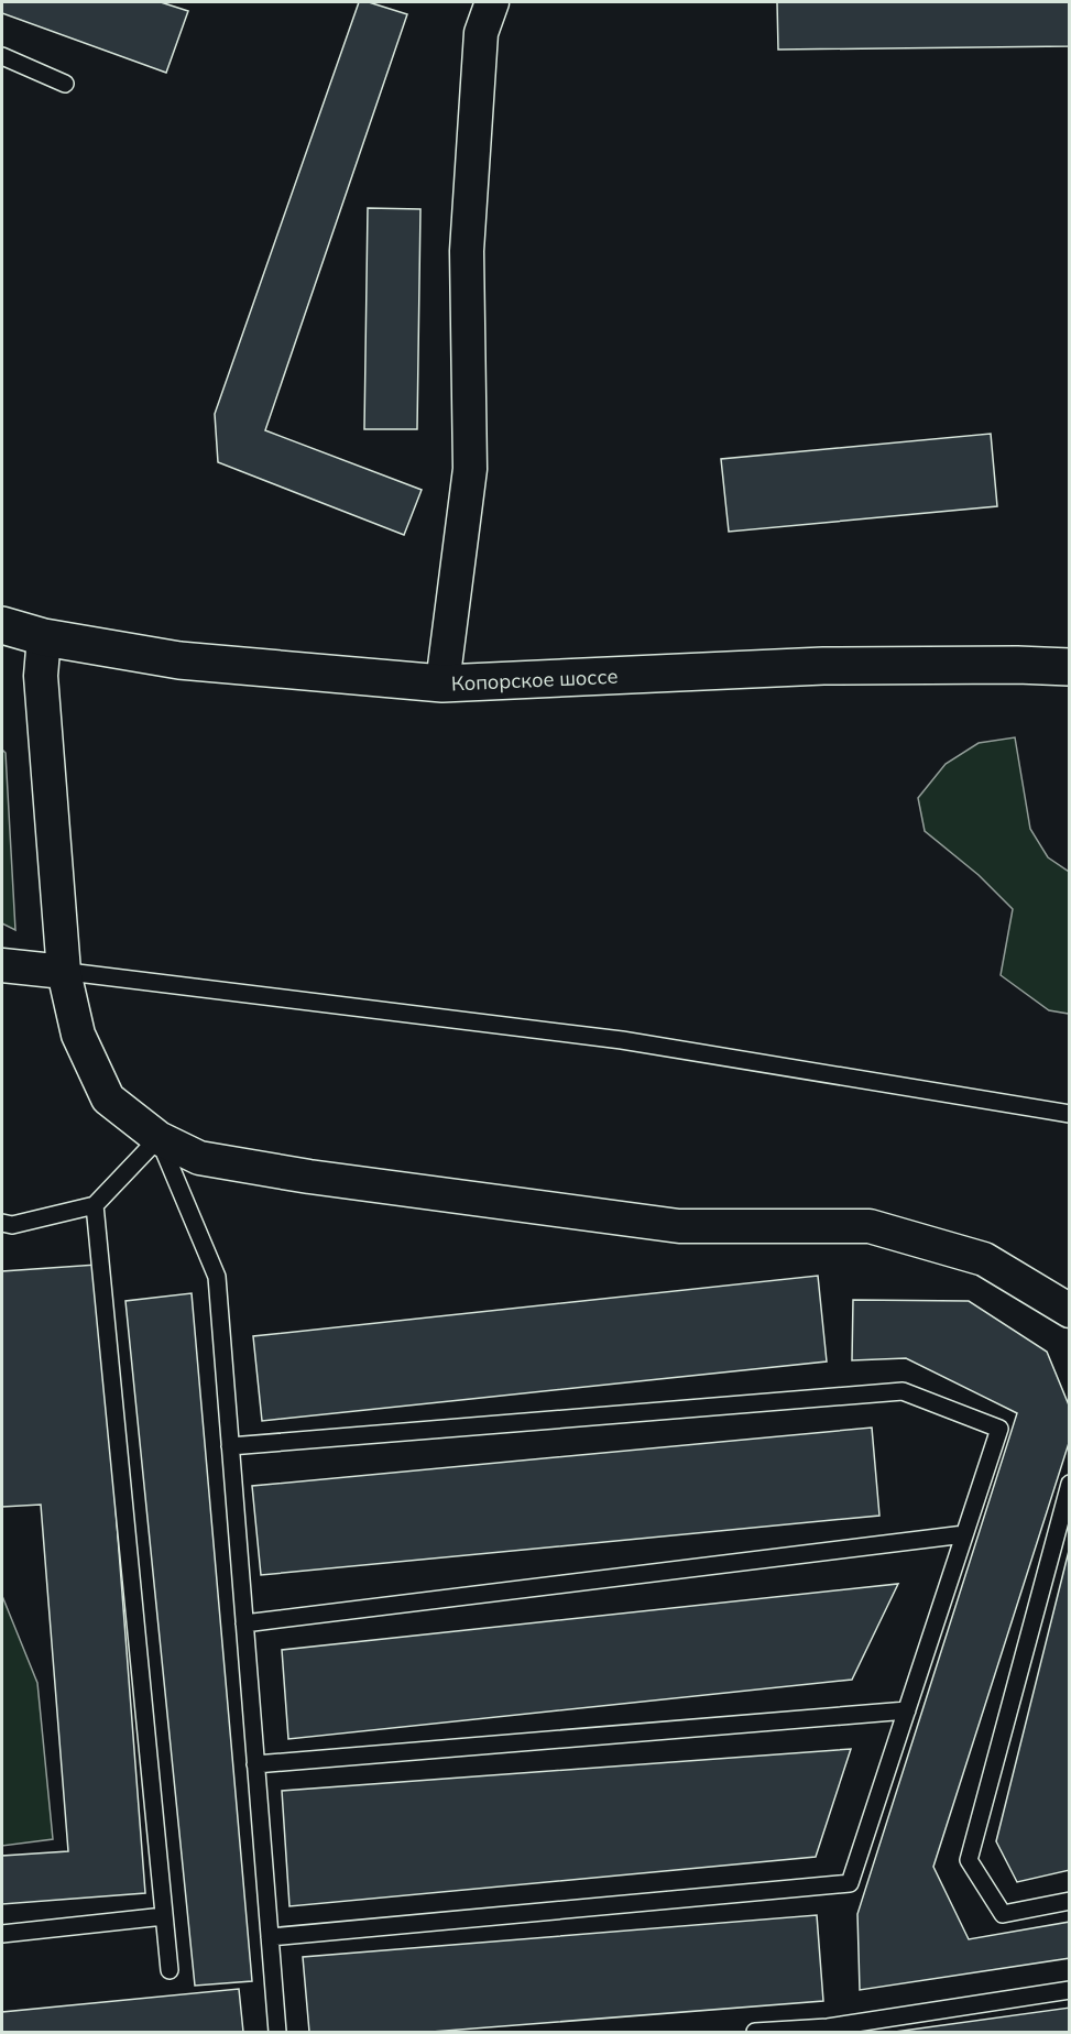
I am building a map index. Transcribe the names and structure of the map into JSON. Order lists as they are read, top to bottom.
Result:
{
  "streets": {
    "main road": ["Копорское шоссе"]
  }
}
